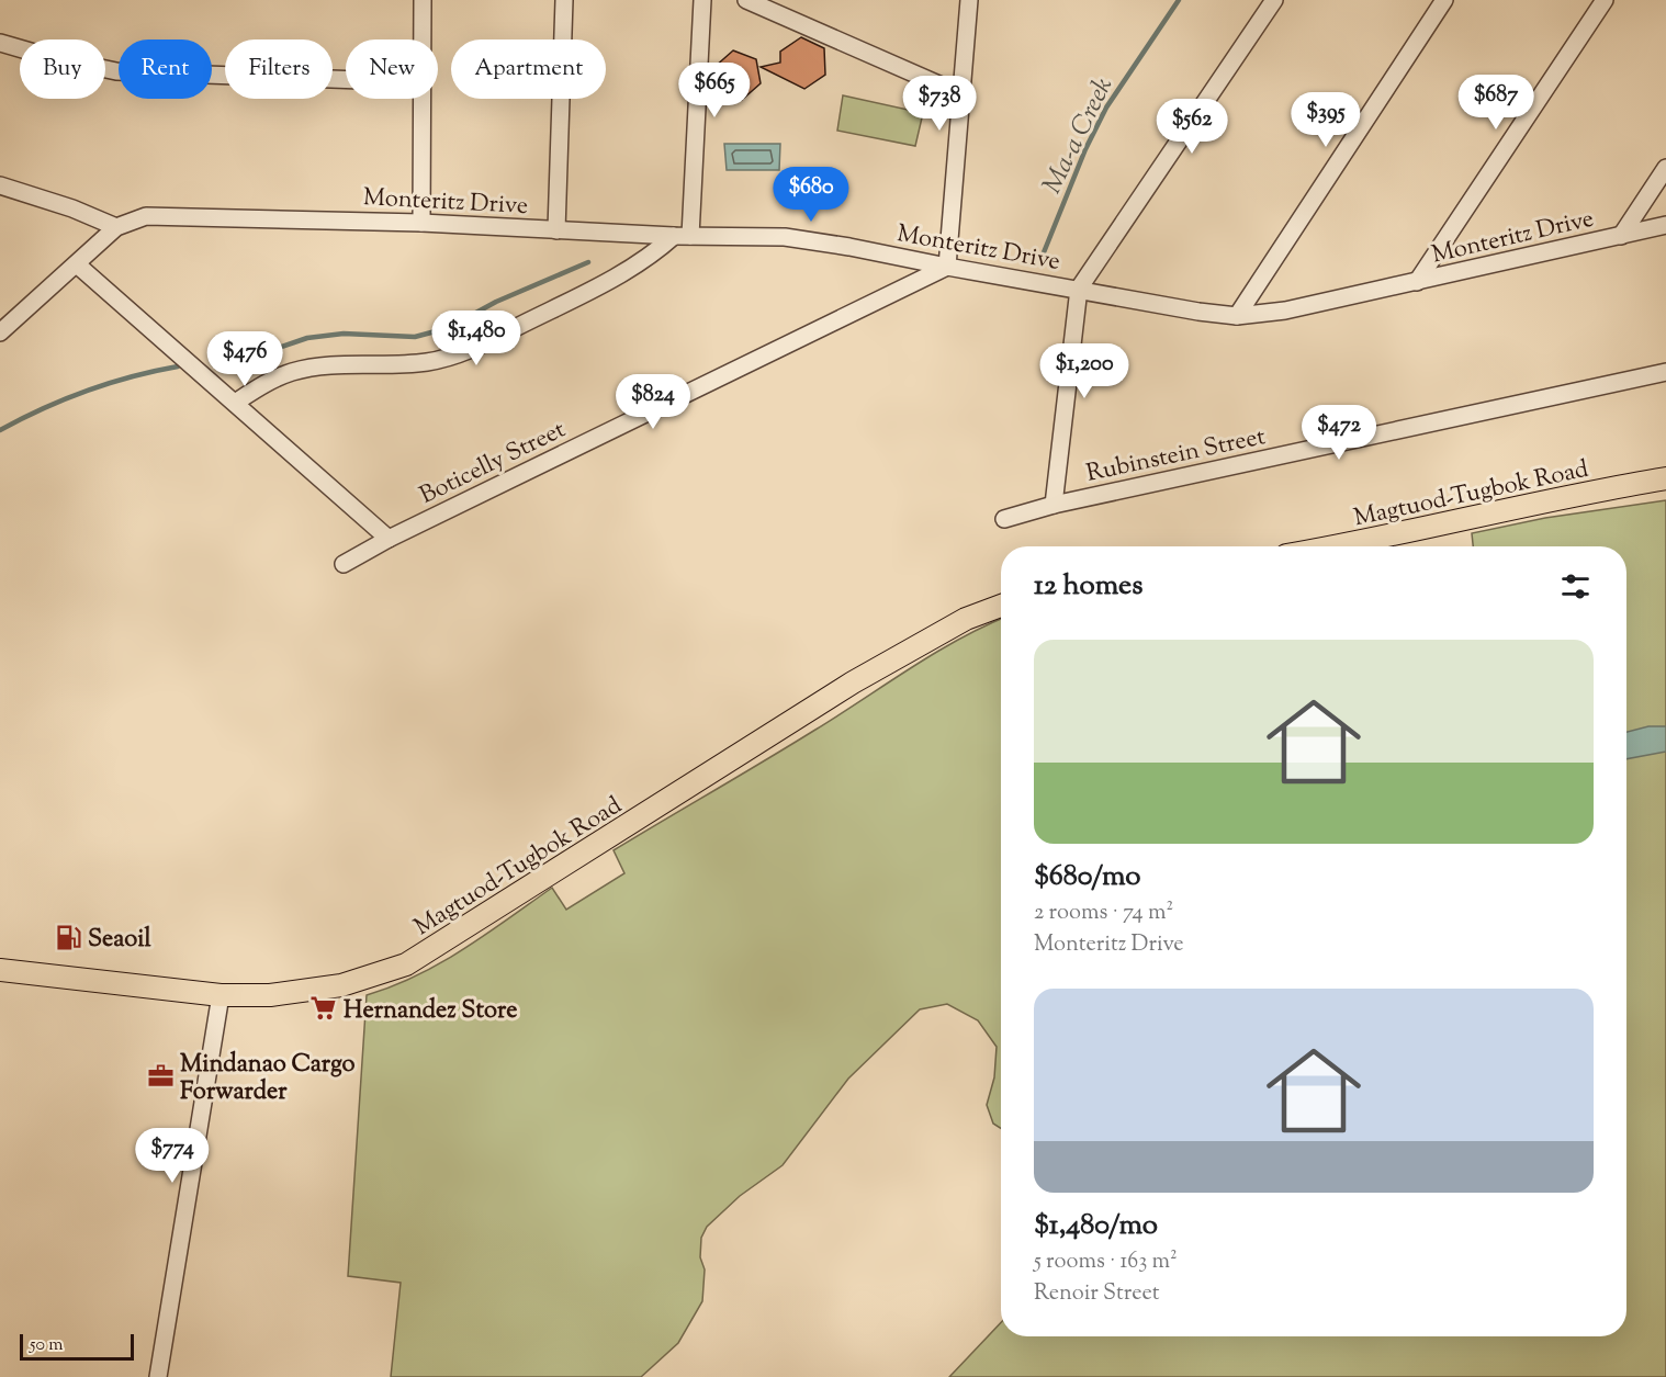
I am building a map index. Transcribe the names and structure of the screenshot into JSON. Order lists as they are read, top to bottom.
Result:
{
  "streets": {
    "main road": ["Magtuod-Tugbok Road"],
    "street": ["Monteritz Drive", "Rubinstein Street", "Boticelly Street"]
  },
  "crossings": [
    ["Monteritz Drive", "Boticelly Street"]
  ],
  "water": ["Ma-a Creek"],
  "places": {
    "fuel station": ["Seaoil"],
    "supermarket": ["Hernandez Store"],
    "office": ["Mindanao Cargo Forwarder"]
  },
  "scale_bar": "50 m",
  "page": {
    "chip": [
      "Buy",
      "Rent",
      "Filters",
      "New",
      "Apartment"
    ],
    "price": [
      "$665",
      "$687",
      "$738",
      "$395",
      "$562",
      "$680",
      "$1,480",
      "$476",
      "$1,200",
      "$824",
      "$472",
      "$774"
    ],
    "heading": "12 homes",
    "list": [
      {
        "name": "$680/mo",
        "note": "2 rooms · 74 m² · Monteritz Drive"
      },
      {
        "name": "$1,480/mo",
        "note": "5 rooms · 163 m² · Renoir Street"
      }
    ],
    "scale": "50 m"
  }
}
